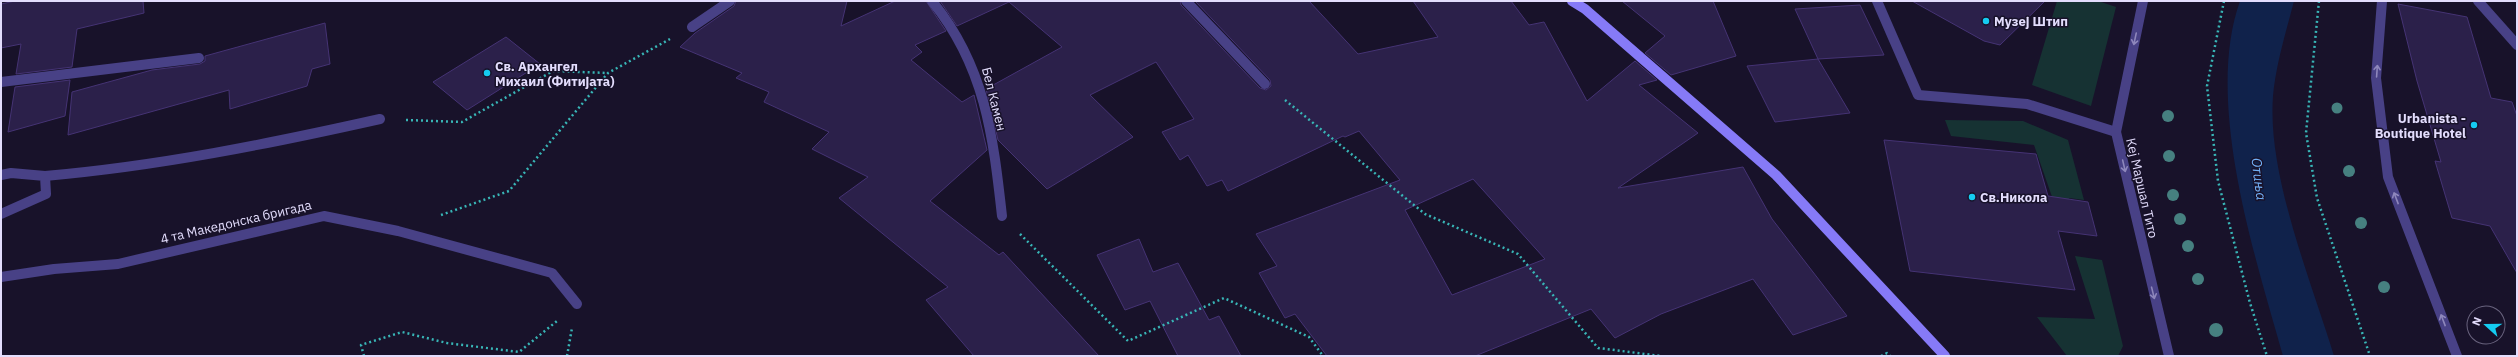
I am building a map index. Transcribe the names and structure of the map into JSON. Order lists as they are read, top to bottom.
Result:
{
  "streets": {
    "street": ["Бел Камен", "Кеј Маршал Тито", "4 та Македонска бригада"]
  },
  "one_way": ["Кеј Маршал Тито"],
  "water": ["Отиња"],
  "places": [
    "Музеј Штип",
    "Св. Архангел Михаил (Фитијата)",
    "Urbanista - Boutique Hotel",
    "Св.Никола"
  ],
  "north": "left"
}
